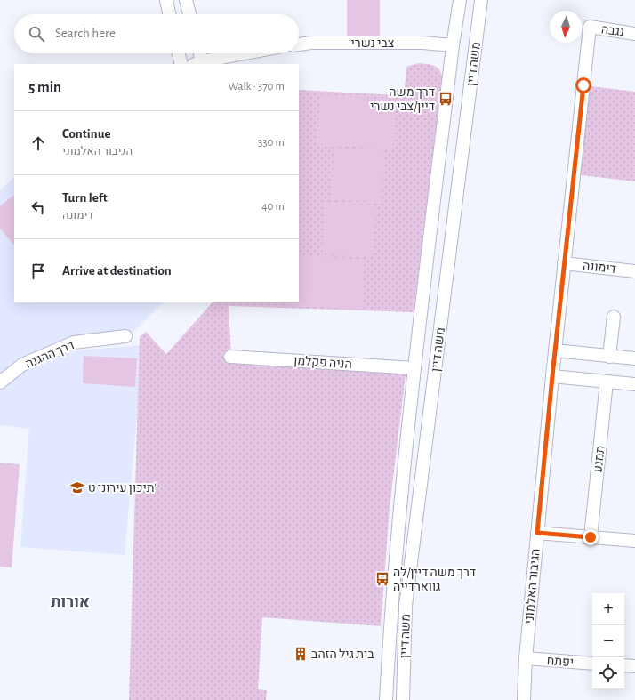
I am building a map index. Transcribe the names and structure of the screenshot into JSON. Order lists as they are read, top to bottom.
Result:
{
  "streets": {
    "street": [
      "נגבה",
      "צבי נשרי",
      "משה דיין",
      "דימונה",
      "דרך ההגנה",
      "הניה פקלמן",
      "תמנע",
      "הגיבור האלמוני",
      "יפתח"
    ]
  },
  "crossings": [
    ["נגבה", "הגיבור האלמוני"],
    ["צבי נשרי", "משה דיין"],
    ["משה דיין", "הניה פקלמן"],
    ["דימונה", "הגיבור האלמוני"],
    ["הגיבור האלמוני", "יפתח"]
  ],
  "districts": ["אורות"],
  "places": {
    "bus stop": ["דרך משה דיין/צבי נשרי", "דרך משה דיין/לה גווארדייה"],
    "school or university": ["תיכון עירוני ט'"],
    "building": ["בית גיל הזהב"]
  },
  "north": "bottom",
  "page": {
    "search": "Search here",
    "heading": ["5 min", "Walk · 370 m"],
    "list": [
      ["Continue", "הגיבור האלמוני", "330 m"],
      ["Turn left", "דימונה", "40 m"],
      "Arrive at destination"
    ],
    "map_buttons": ["+", "−"]
  }
}
